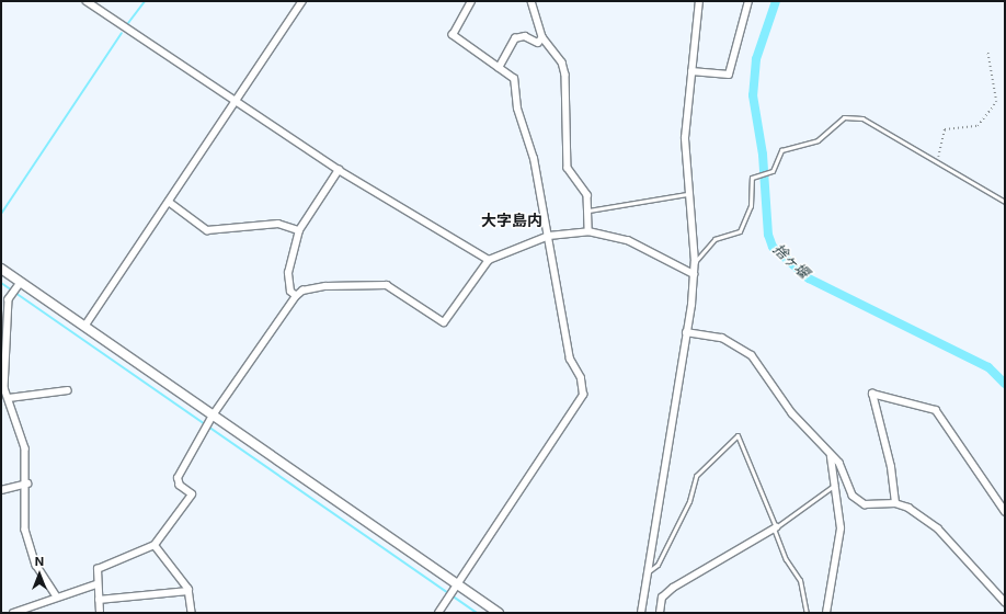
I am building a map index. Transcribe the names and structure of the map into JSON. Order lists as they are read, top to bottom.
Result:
{
  "districts": ["大字島内"],
  "water": ["捨ヶ堰"],
  "north": "top"
}
